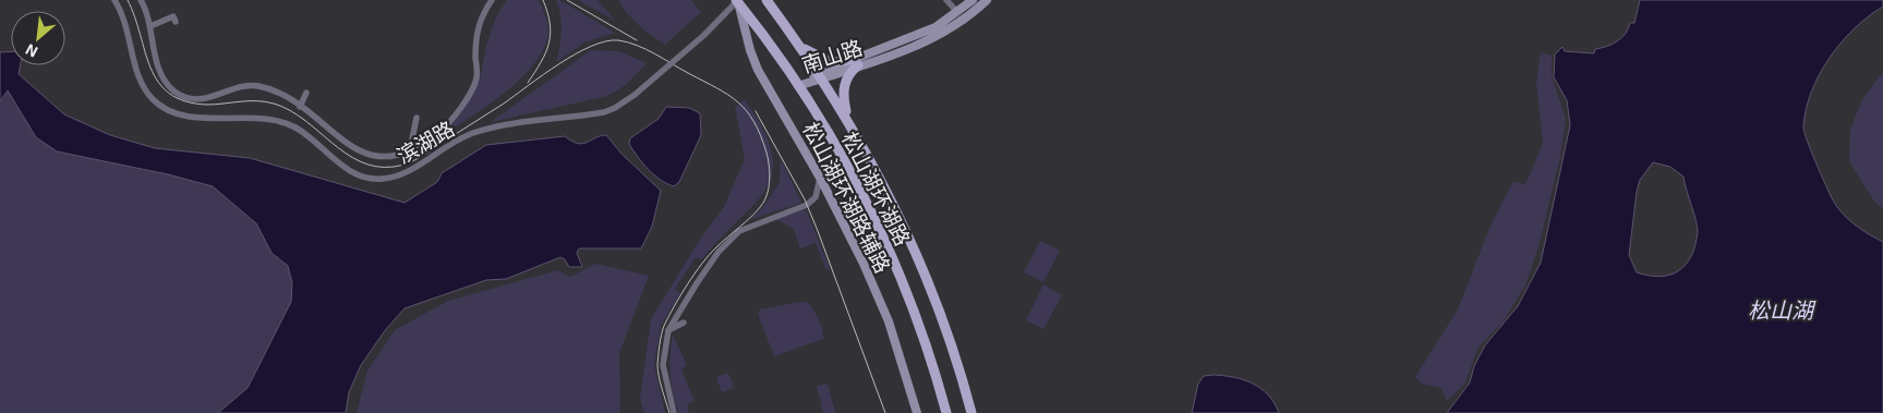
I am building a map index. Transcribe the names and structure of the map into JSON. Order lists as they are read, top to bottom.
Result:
{
  "streets": {
    "main road": ["南山路", "松山湖环湖路", "松山湖环湖路辅路"],
    "street": ["滨湖路"]
  },
  "crossings": [
    ["南山路", "松山湖环湖路"],
    ["滨湖路", "松山湖环湖路"],
    ["滨湖路", "松山湖环湖路辅路"],
    ["松山湖环湖路", "松山湖环湖路辅路"]
  ],
  "water": ["松山湖"],
  "north": "bottom left"
}
